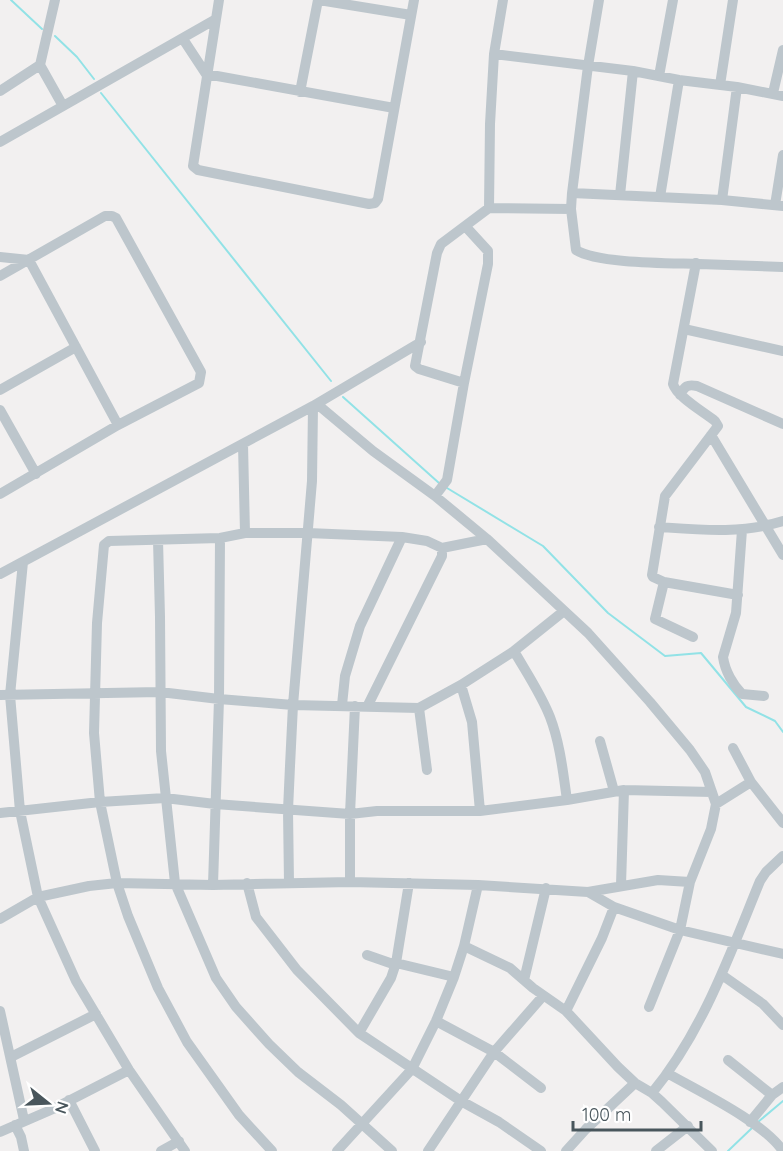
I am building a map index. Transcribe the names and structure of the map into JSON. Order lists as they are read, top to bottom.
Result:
{
  "scale_bar": "100 m",
  "north": "right"
}
